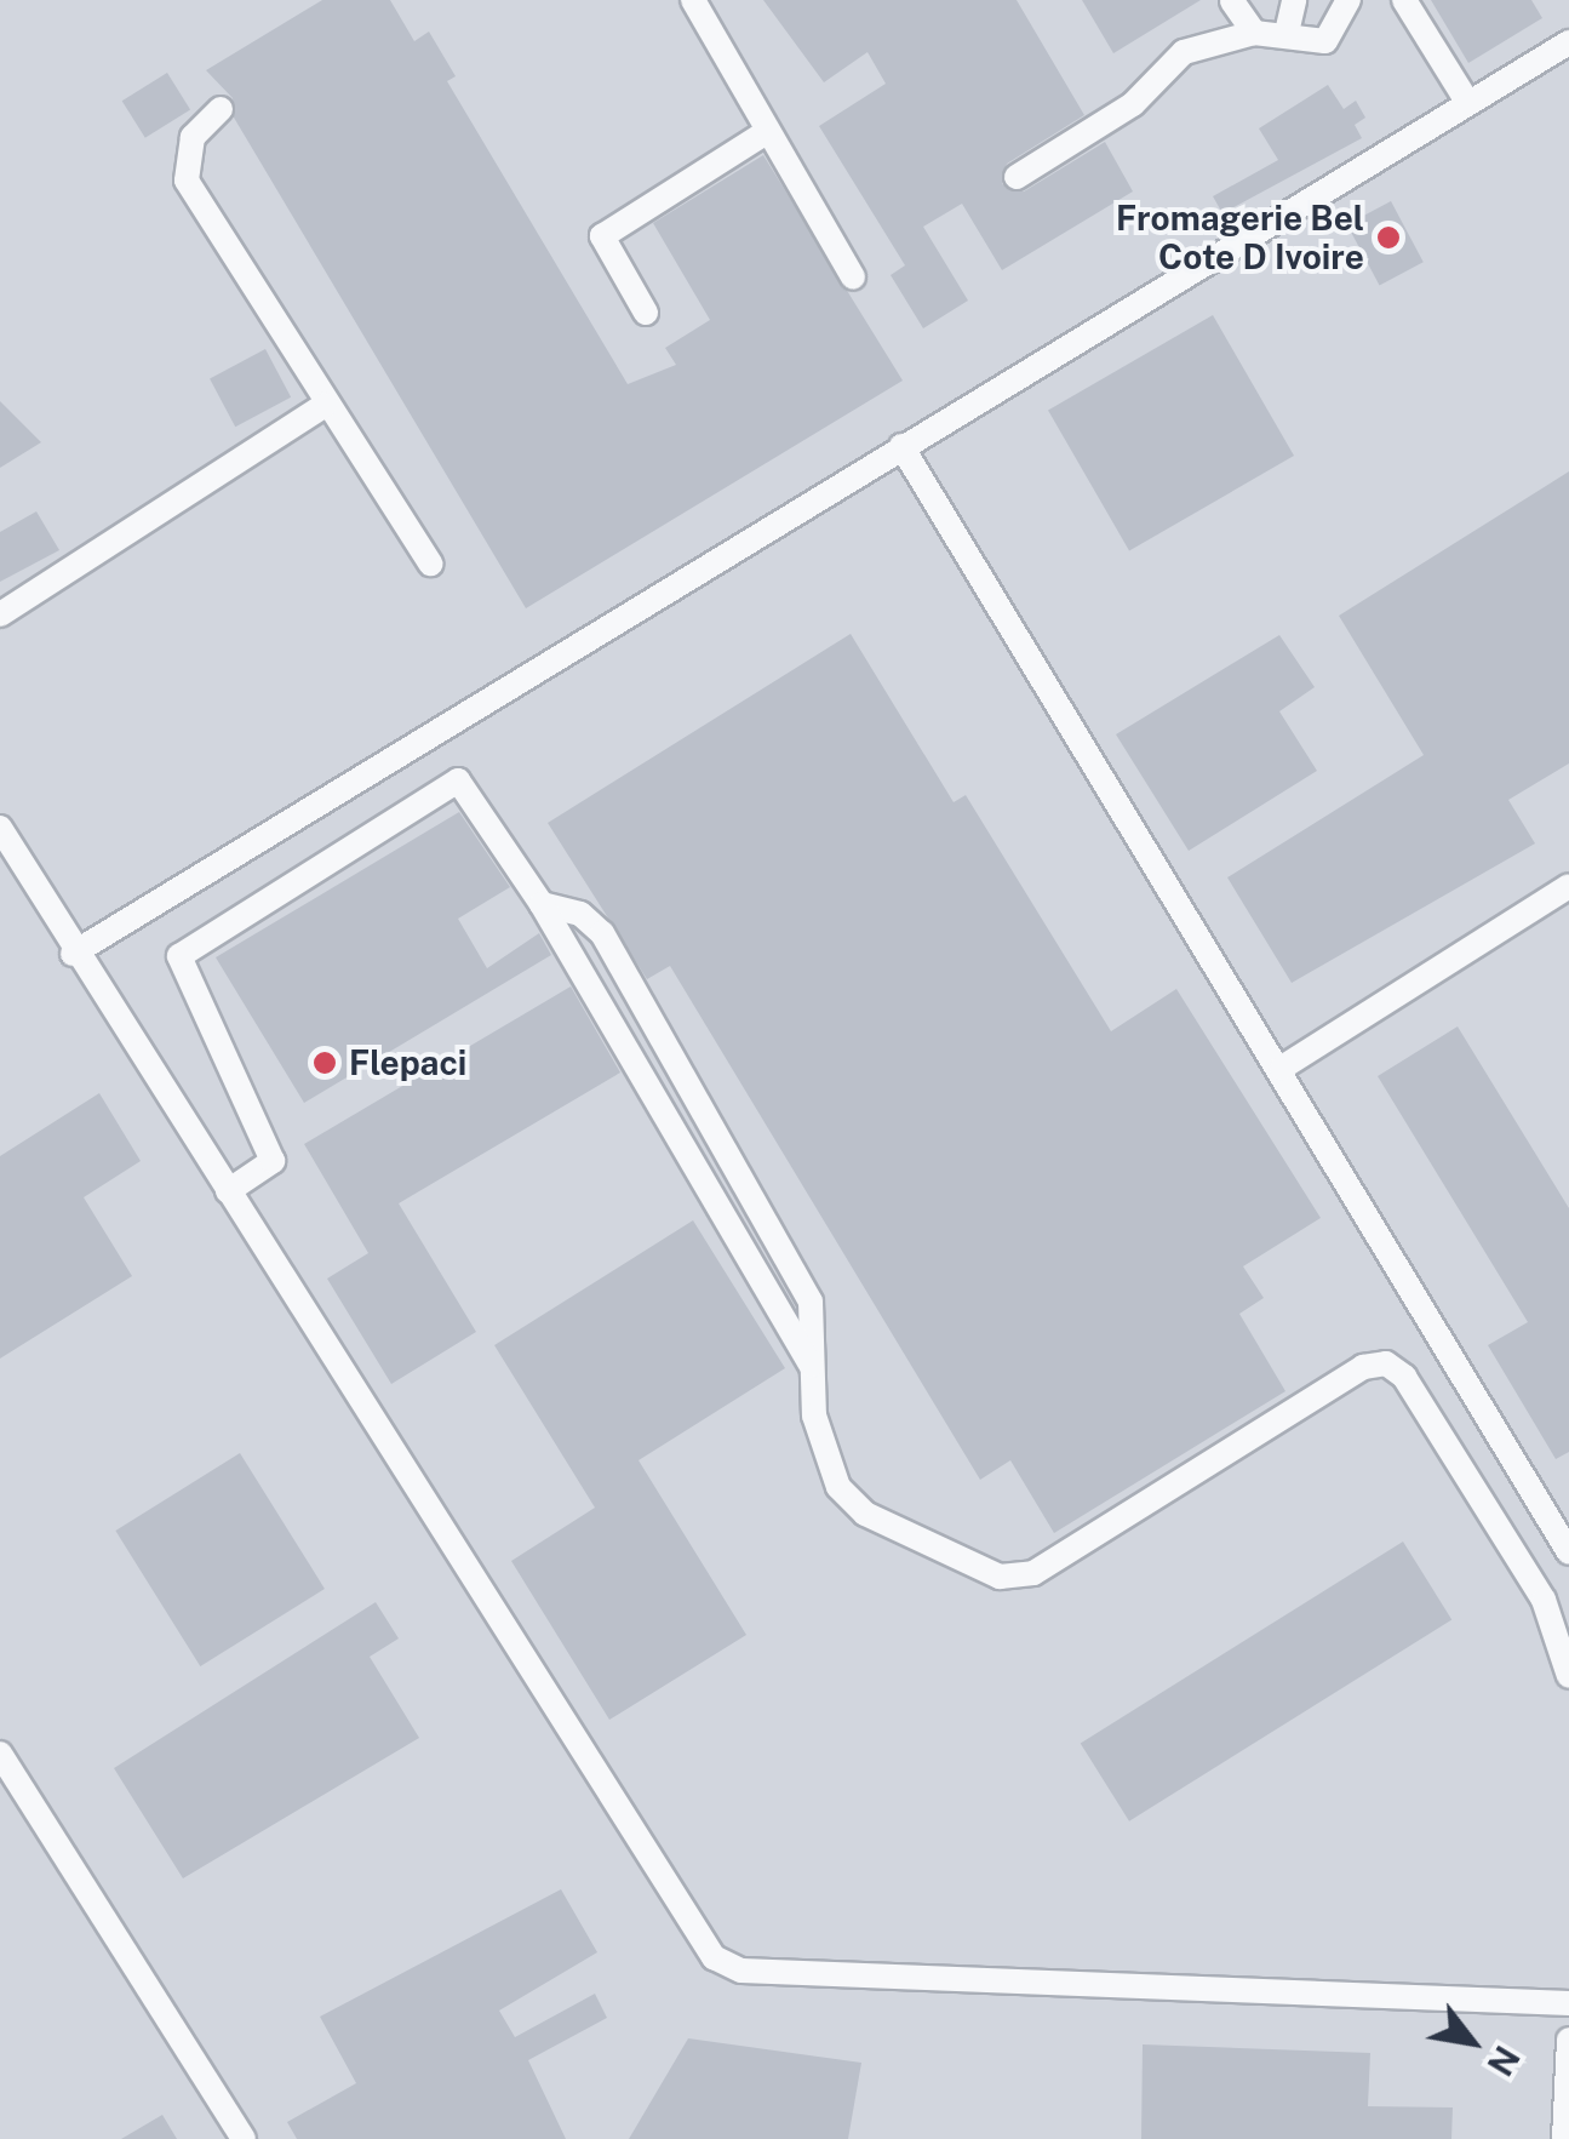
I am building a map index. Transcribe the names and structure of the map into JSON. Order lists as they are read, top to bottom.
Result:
{
  "places": ["Fromagerie Bel Cote D Ivoire", "Flepaci"],
  "north": "bottom right"
}
